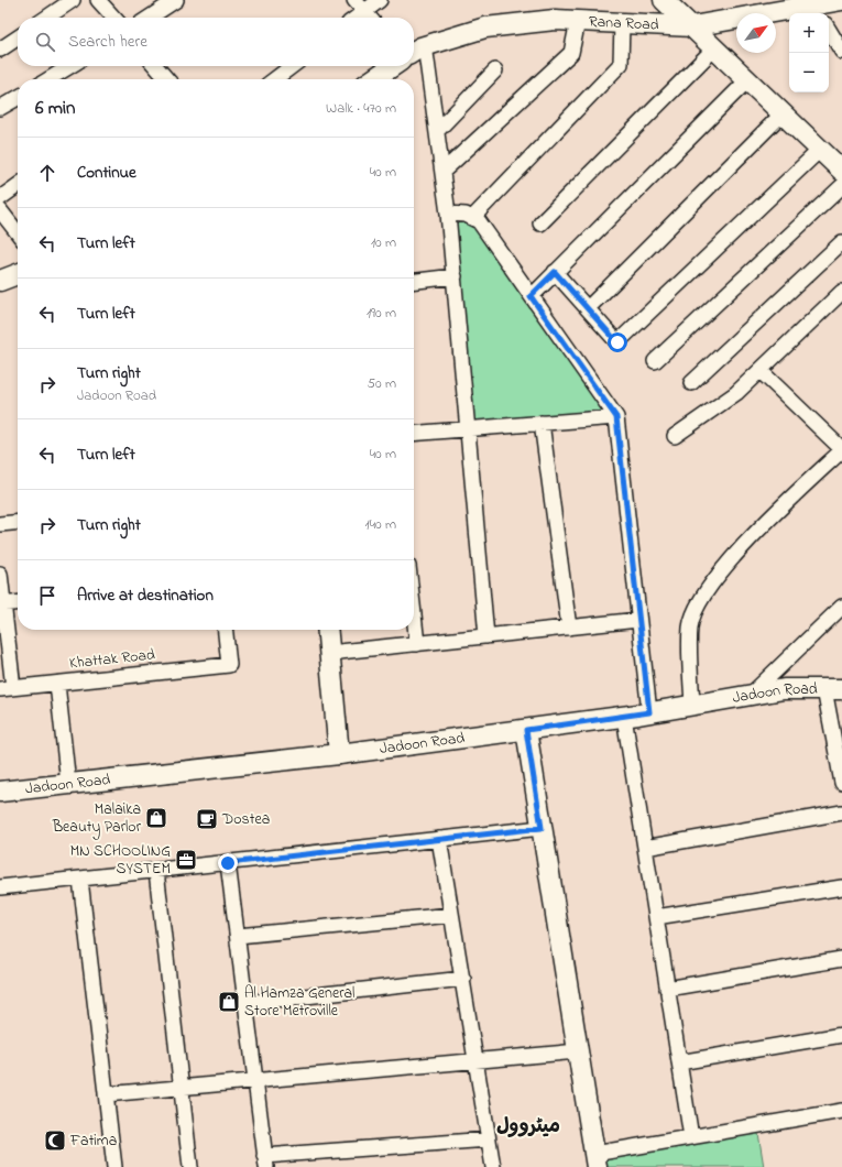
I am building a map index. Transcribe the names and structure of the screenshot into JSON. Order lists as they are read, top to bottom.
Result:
{
  "streets": {
    "street": ["Rana Road", "Khattak Road", "Jadoon Road"]
  },
  "districts": ["میٹروول"],
  "places": {
    "shop": ["Malaika Beauty Parlor", "Al Hamza General Store Metroville"],
    "cafe": ["Dostea"],
    "office": ["MN SCHOOLING SYSTEM"],
    "mosque": ["Fatima"]
  },
  "north": "top right",
  "page": {
    "map_buttons": ["+", "−"],
    "search": "Search here",
    "heading": ["6 min", "Walk · 470 m"],
    "list": [
      ["Continue", "40 m"],
      ["Turn left", "10 m"],
      ["Turn left", "190 m"],
      ["Turn right", "Jadoon Road", "50 m"],
      ["Turn left", "40 m"],
      ["Turn right", "140 m"],
      "Arrive at destination"
    ]
  }
}
